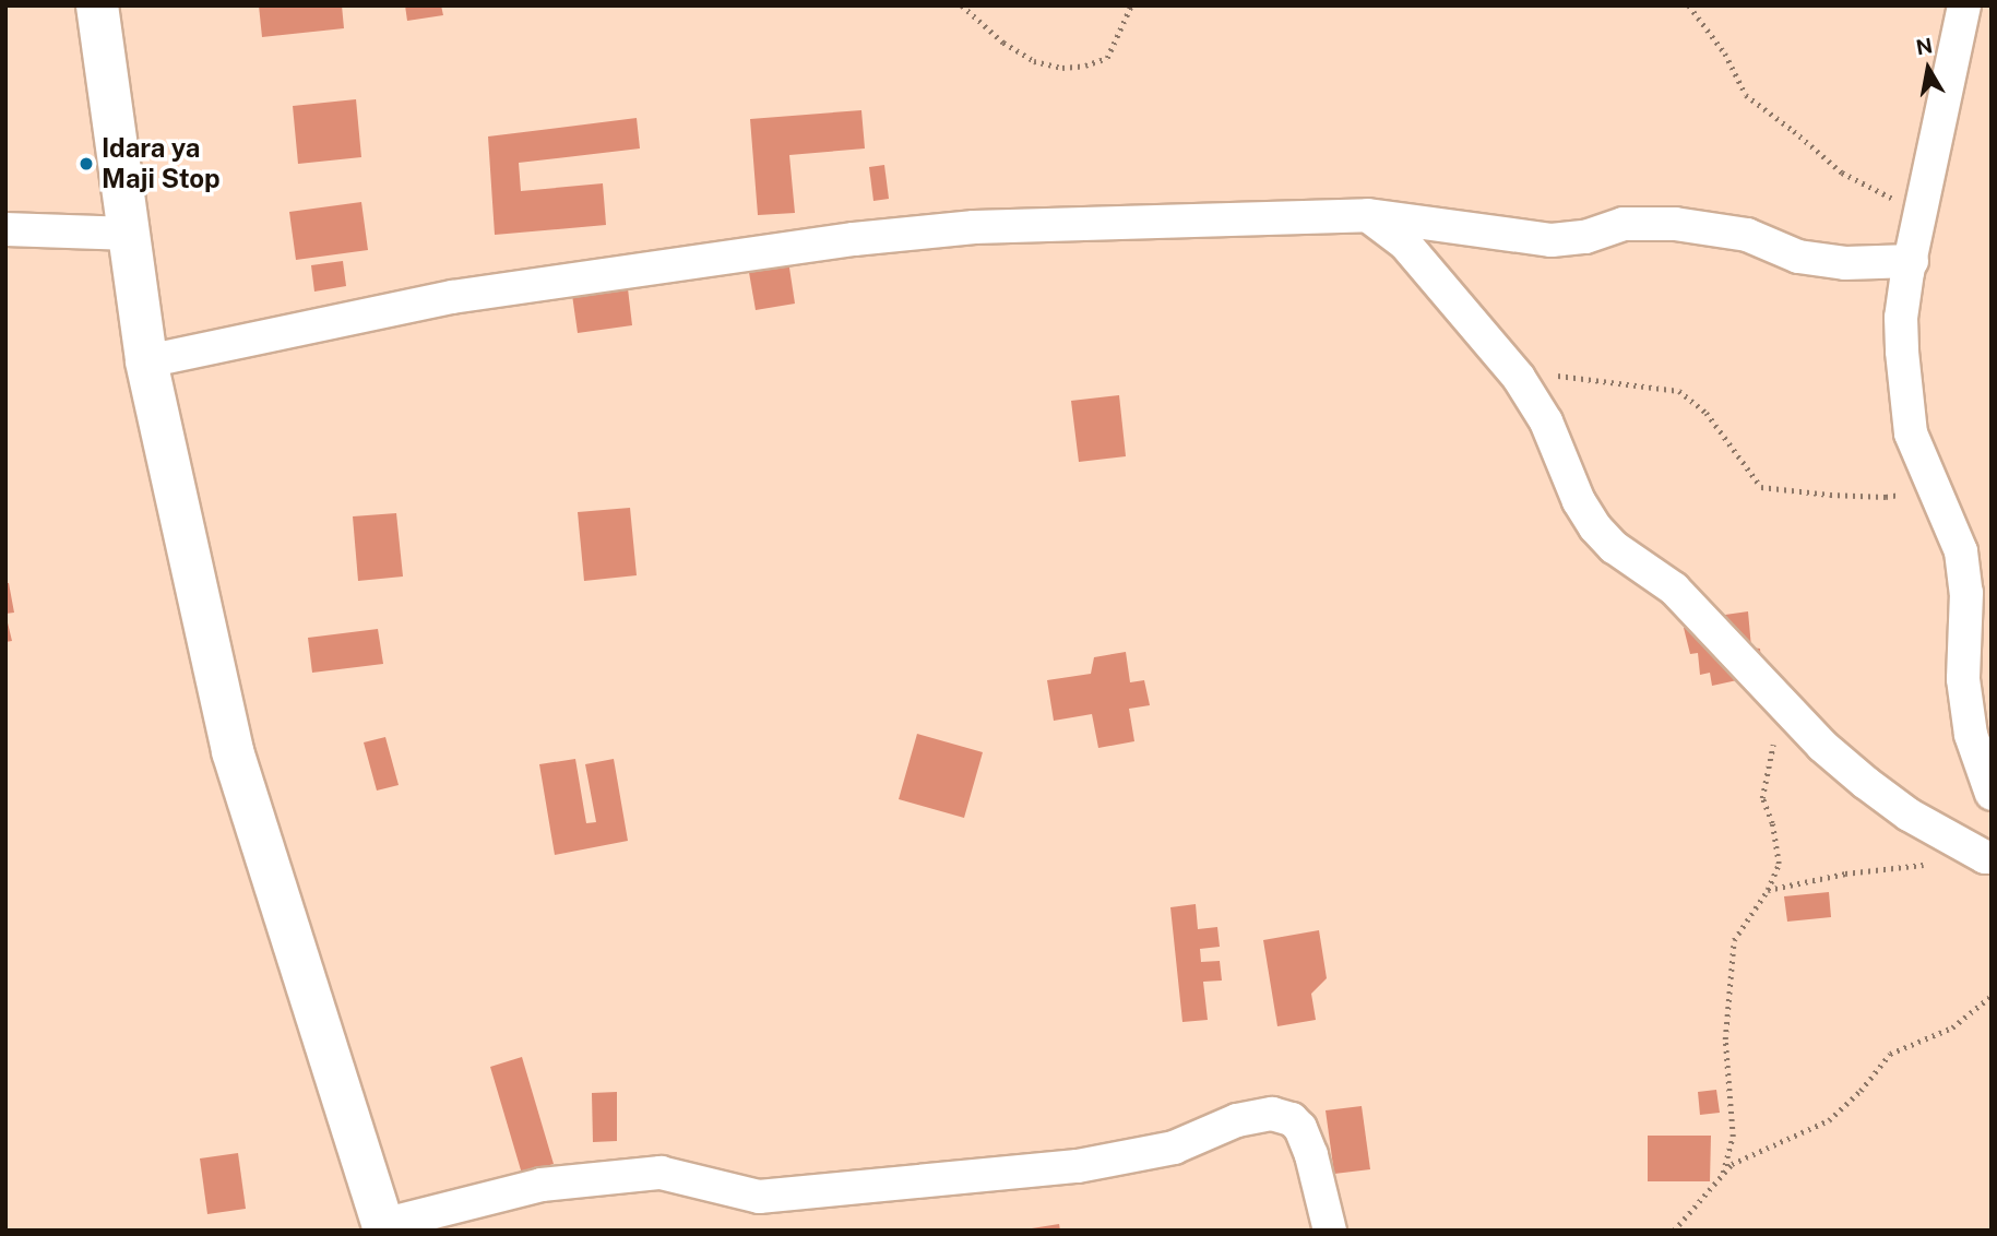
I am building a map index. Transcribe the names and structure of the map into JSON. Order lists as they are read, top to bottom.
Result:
{
  "places": ["Idara ya Maji Stop"],
  "north": "top"
}
